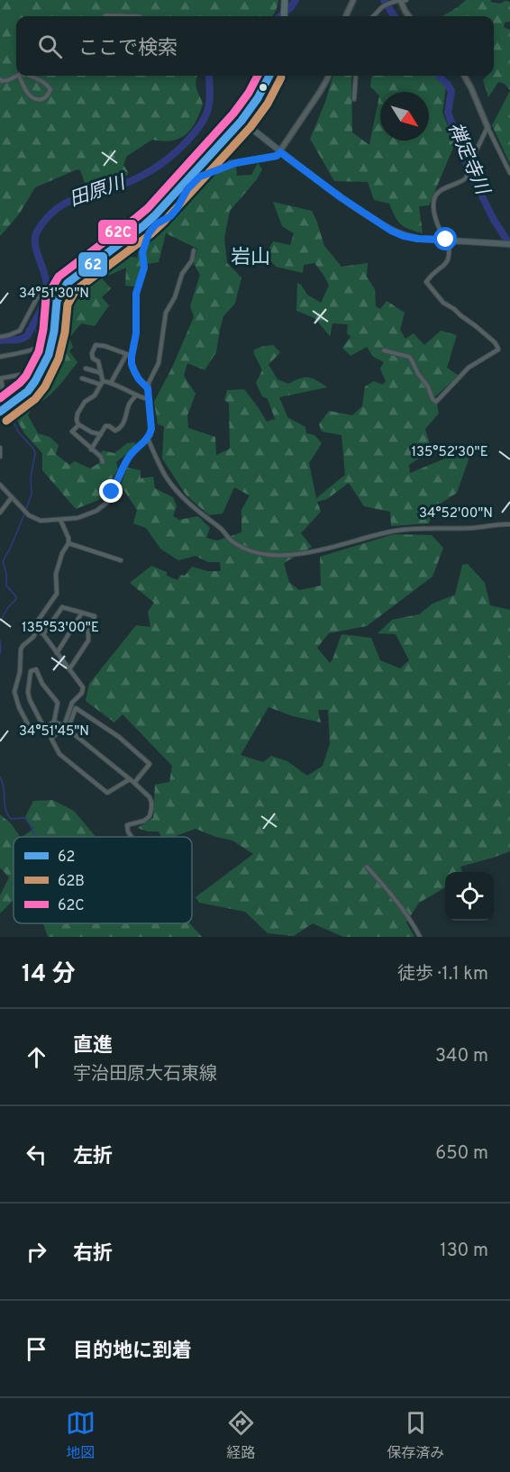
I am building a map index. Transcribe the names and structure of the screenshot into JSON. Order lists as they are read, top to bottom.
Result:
{
  "districts": ["岩山"],
  "water": ["禅定寺川", "田原川"],
  "lines": ["transit line 62", "transit line 62C", "transit line 62B"],
  "legend": ["62", "62B", "62C"],
  "north": "bottom right",
  "page": {
    "search": "ここで検索",
    "heading": ["14 分", "徒歩 · 1.1 km"],
    "list": [
      ["直進", "宇治田原大石東線", "340 m"],
      ["左折", "650 m"],
      ["右折", "130 m"],
      "目的地に到着"
    ],
    "nav": ["地図", "経路", "保存済み"]
  },
  "coordinates": [
    "34°51'30\"N",
    "135°52'30\"E",
    "34°52'00\"N",
    "135°53'00\"E",
    "34°51'45\"N"
  ]
}
